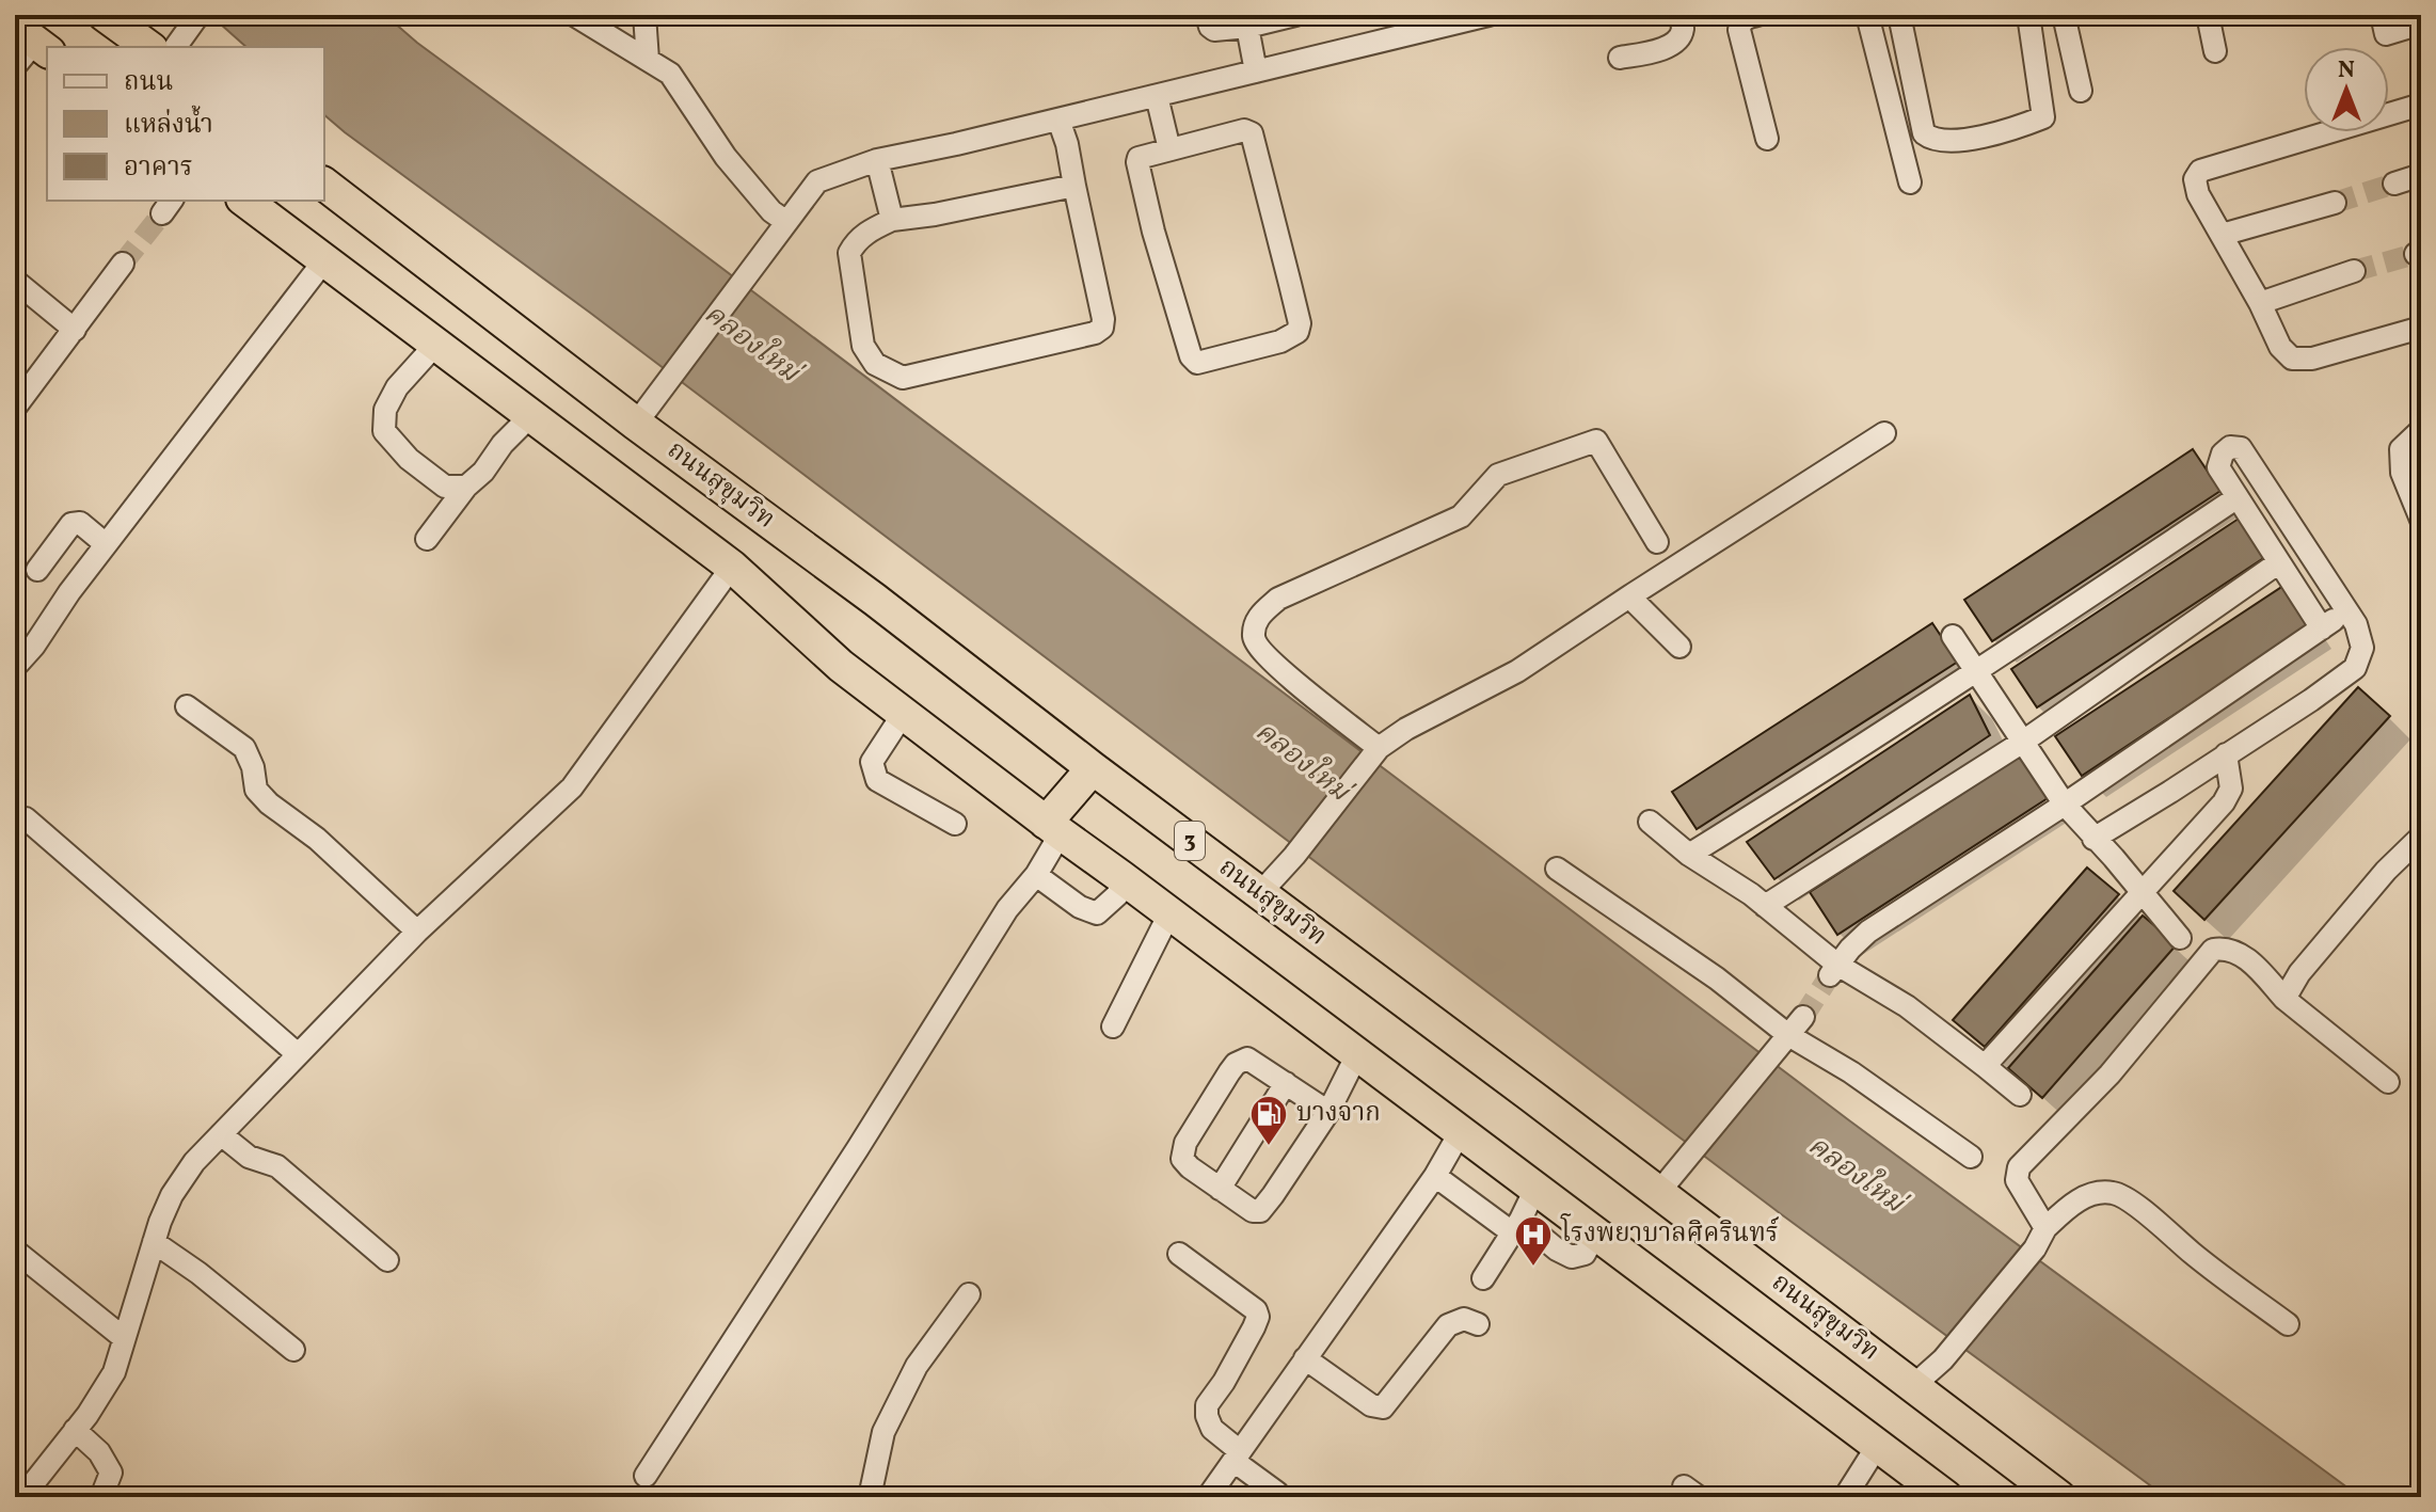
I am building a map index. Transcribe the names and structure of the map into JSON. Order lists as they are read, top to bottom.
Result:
{
  "streets": {
    "highway": ["ถนนสุขุมวิท", "3"]
  },
  "water": ["คลองใหม่"],
  "places": {
    "fuel station": ["บางจาก"],
    "hospital": ["โรงพยาบาลศิครินทร์"]
  },
  "legend": ["ถนน", "แหล่งน้ำ", "อาคาร"],
  "north": "top"
}
